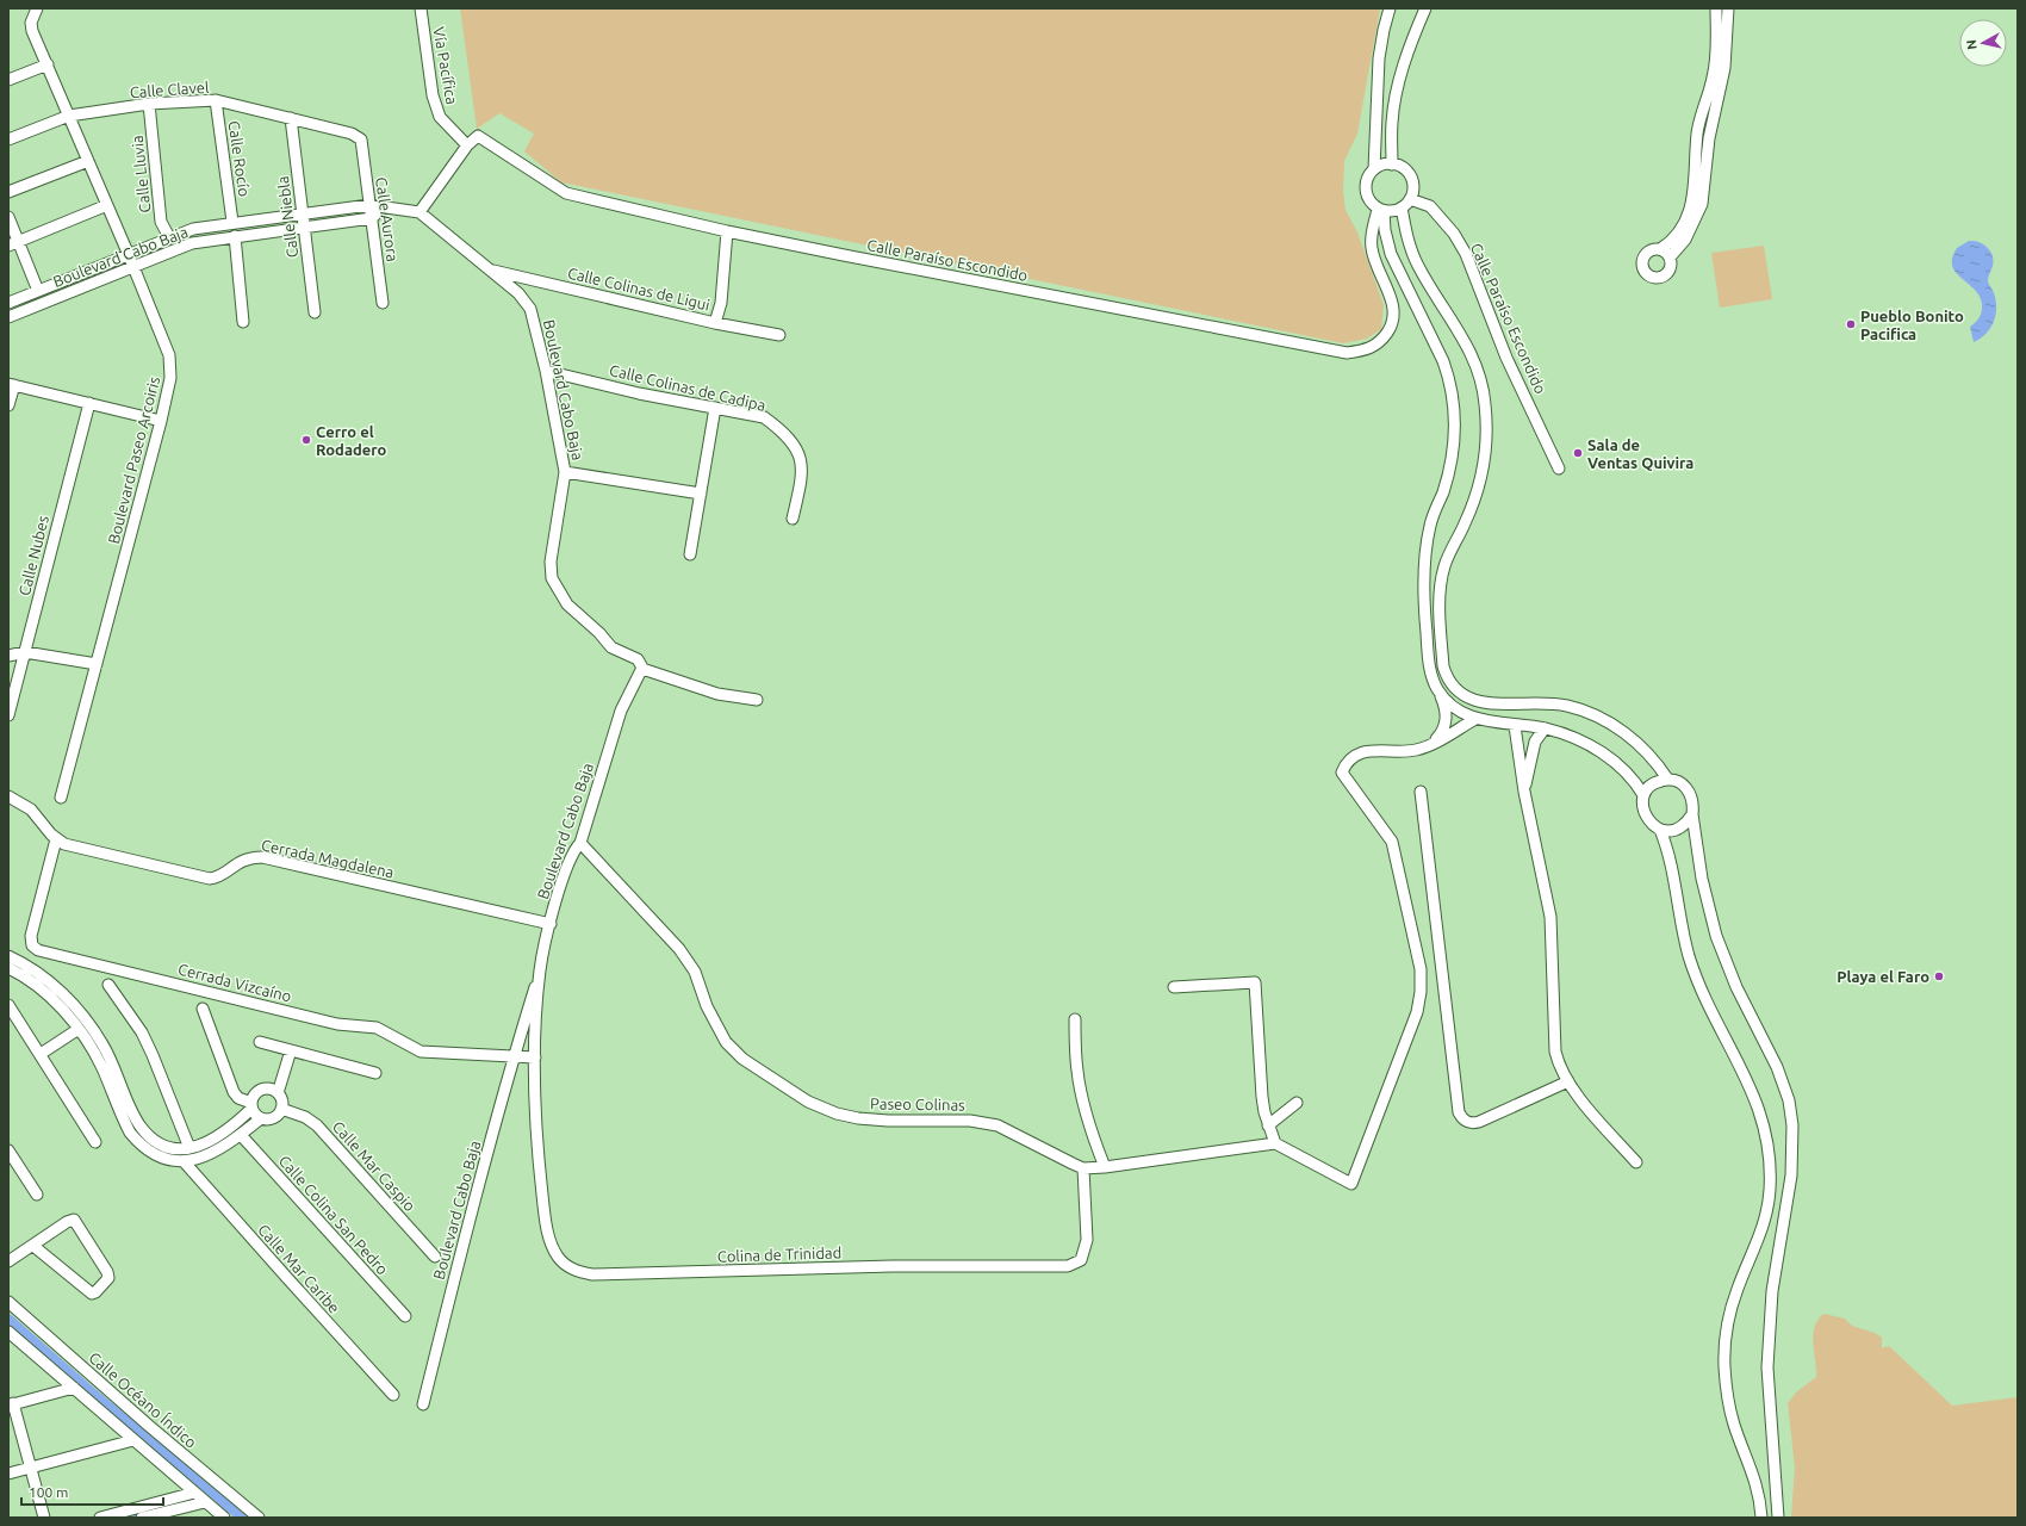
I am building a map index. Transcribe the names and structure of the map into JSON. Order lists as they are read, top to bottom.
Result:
{
  "streets": {
    "street": [
      "Vía Pacífica",
      "Calle Clavel",
      "Calle Rocío",
      "Calle Lluvia",
      "Calle Niebla",
      "Calle Aurora",
      "Boulevard Cabo Baja",
      "Calle Paraíso Escondido",
      "Calle Colinas de Ligui",
      "Calle Colinas de Cadipa",
      "Boulevard Paseo Arcoiris",
      "Calle Nubes",
      "Cerrada Magdalena",
      "Cerrada Vizcaíno",
      "Paseo Colinas",
      "Calle Mar Caspio",
      "Calle Colina San Pedro",
      "Colina de Trinidad",
      "Calle Mar Caribe",
      "Calle Océano Índico"
    ]
  },
  "crossings": [
    ["Vía Pacífica", "Calle Paraíso Escondido"],
    ["Calle Clavel", "Calle Rocío"],
    ["Calle Clavel", "Calle Lluvia"],
    ["Calle Clavel", "Calle Niebla"],
    ["Calle Clavel", "Calle Aurora"],
    ["Calle Clavel", "Boulevard Paseo Arcoiris"],
    ["Calle Rocío", "Boulevard Cabo Baja"],
    ["Calle Lluvia", "Boulevard Cabo Baja"],
    ["Calle Niebla", "Boulevard Cabo Baja"],
    ["Calle Aurora", "Boulevard Cabo Baja"],
    ["Boulevard Cabo Baja", "Calle Colinas de Ligui"],
    ["Boulevard Cabo Baja", "Calle Colinas de Cadipa"],
    ["Boulevard Cabo Baja", "Boulevard Paseo Arcoiris"],
    ["Boulevard Cabo Baja", "Cerrada Magdalena"],
    ["Boulevard Cabo Baja", "Cerrada Vizcaíno"],
    ["Boulevard Cabo Baja", "Paseo Colinas"],
    ["Boulevard Cabo Baja", "Colina de Trinidad"],
    ["Cerrada Magdalena", "Cerrada Vizcaíno"],
    ["Paseo Colinas", "Colina de Trinidad"]
  ],
  "places": [
    "Pueblo Bonito Pacifica",
    "Cerro el Rodadero",
    "Sala de Ventas Quivira",
    "Playa el Faro"
  ],
  "scale_bar": "100 m",
  "north": "left"
}
